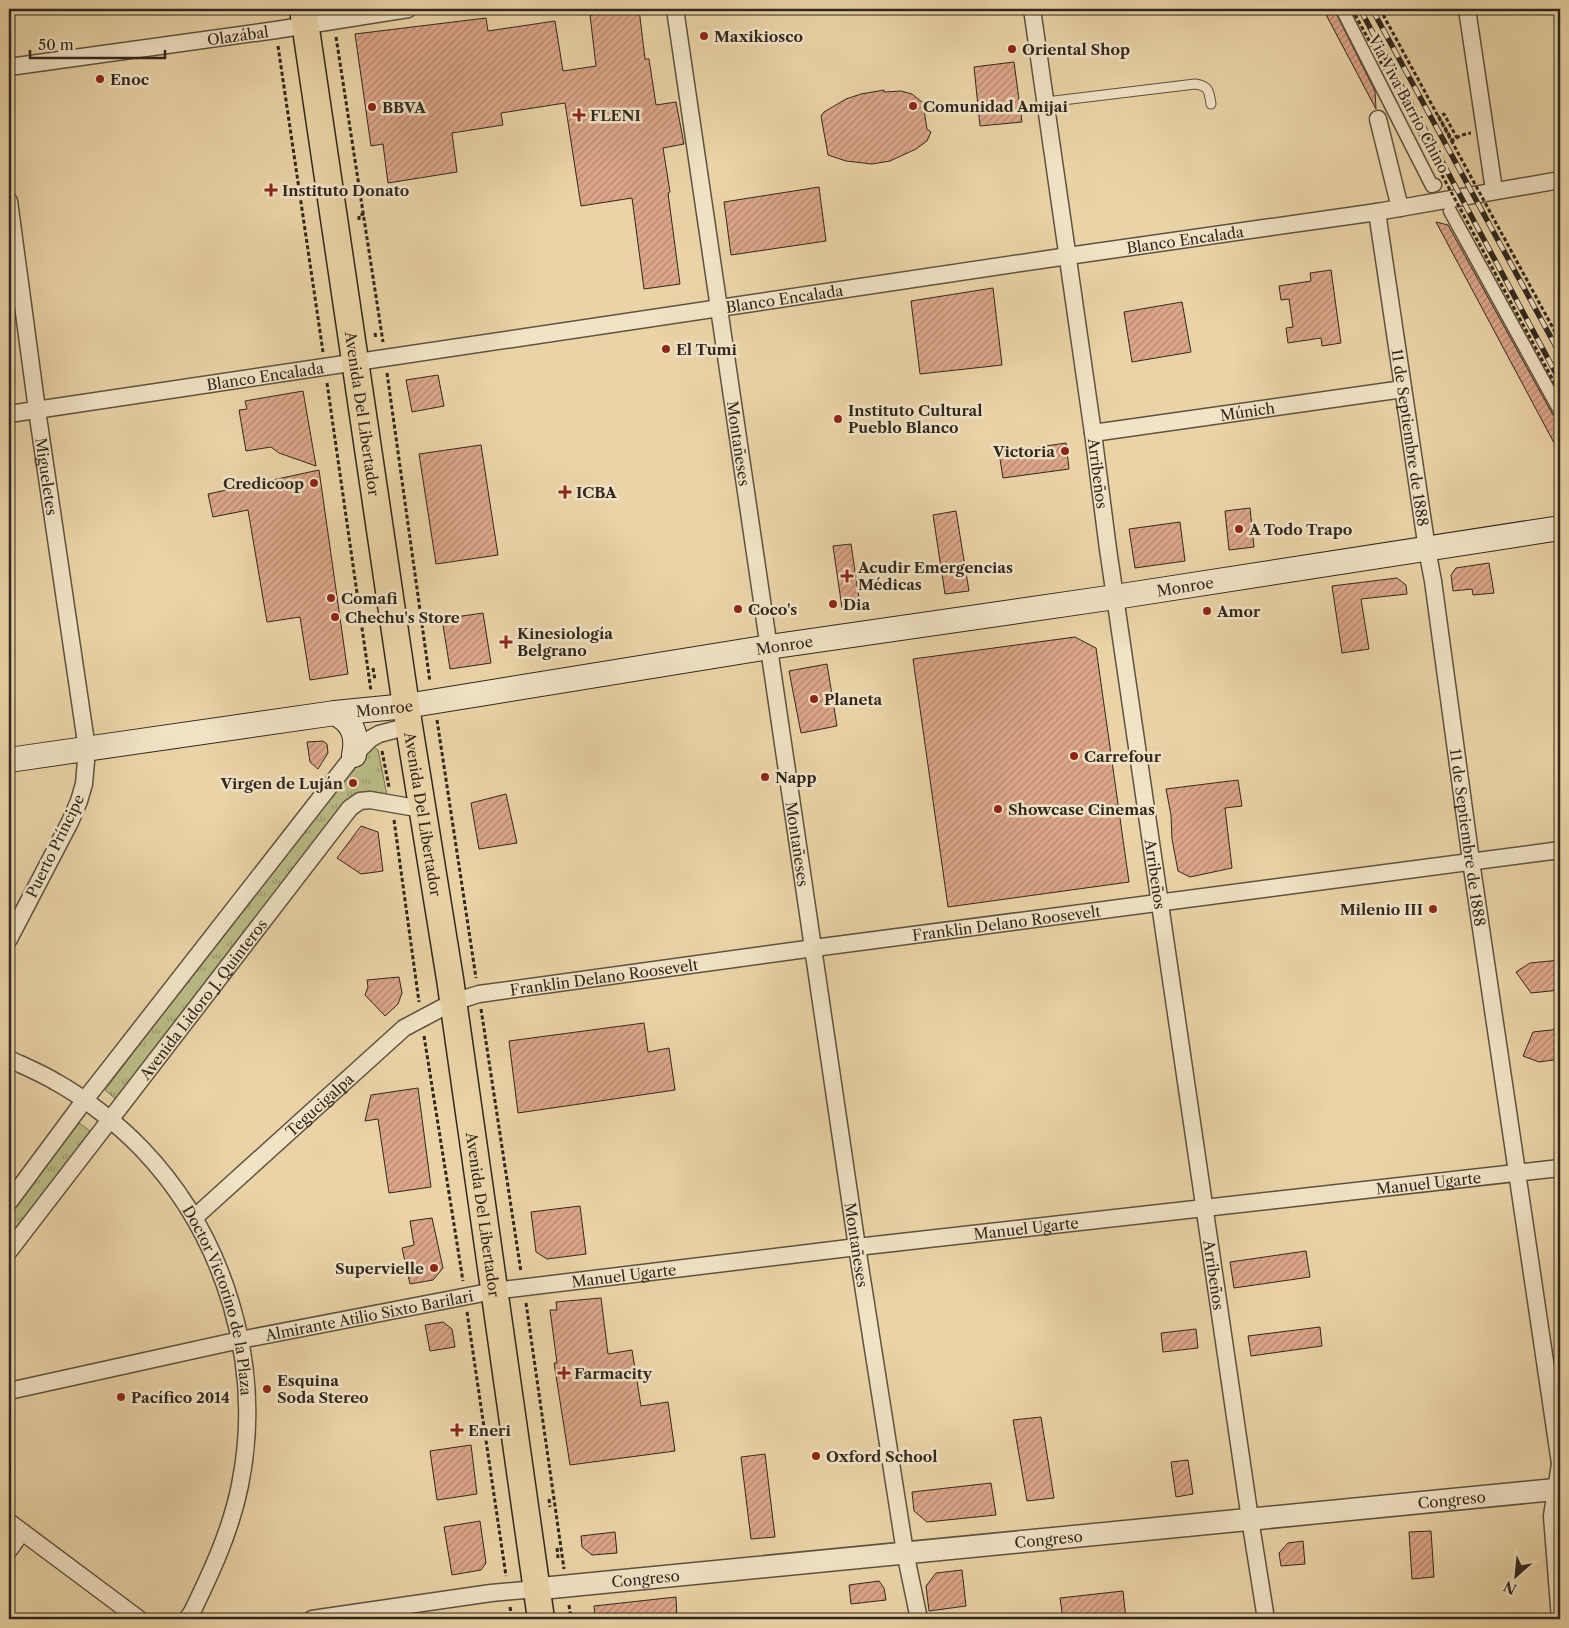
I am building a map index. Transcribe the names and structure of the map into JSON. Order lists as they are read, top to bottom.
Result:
{
  "streets": {
    "main road": ["Avenida Del Libertador", "Monroe"],
    "street": [
      "Olazábal",
      "Via Viva Barrio Chino",
      "Blanco Encalada",
      "Múnich",
      "11 de Septiembre de 1888",
      "Montañeses",
      "Arribeños",
      "Migueletes",
      "Puerto Príncipe",
      "Franklin Delano Roosevelt",
      "Avenida Lidoro J. Quinteros",
      "Tegucigalpa",
      "Manuel Ugarte",
      "Doctor Victorino de la Plaza",
      "Almirante Atilio Sixto Barilari",
      "Congreso"
    ]
  },
  "crossings": [
    ["Olazábal", "Avenida Del Libertador"],
    ["Blanco Encalada", "Avenida Del Libertador"],
    ["Blanco Encalada", "11 de Septiembre de 1888"],
    ["Blanco Encalada", "Montañeses"],
    ["Blanco Encalada", "Arribeños"],
    ["Blanco Encalada", "Migueletes"],
    ["Múnich", "11 de Septiembre de 1888"],
    ["Múnich", "Arribeños"],
    ["Avenida Del Libertador", "Monroe"],
    ["Avenida Del Libertador", "Franklin Delano Roosevelt"],
    ["Avenida Del Libertador", "Avenida Lidoro J. Quinteros"],
    ["Avenida Del Libertador", "Tegucigalpa"],
    ["Avenida Del Libertador", "Manuel Ugarte"],
    ["Avenida Del Libertador", "Almirante Atilio Sixto Barilari"],
    ["Avenida Del Libertador", "Congreso"],
    ["11 de Septiembre de 1888", "Monroe"],
    ["11 de Septiembre de 1888", "Franklin Delano Roosevelt"],
    ["11 de Septiembre de 1888", "Manuel Ugarte"],
    ["11 de Septiembre de 1888", "Congreso"],
    ["Montañeses", "Monroe"],
    ["Montañeses", "Franklin Delano Roosevelt"],
    ["Montañeses", "Manuel Ugarte"],
    ["Montañeses", "Congreso"],
    ["Arribeños", "Monroe"],
    ["Arribeños", "Franklin Delano Roosevelt"],
    ["Arribeños", "Manuel Ugarte"],
    ["Arribeños", "Congreso"],
    ["Migueletes", "Monroe"],
    ["Migueletes", "Puerto Príncipe"],
    ["Monroe", "Puerto Príncipe"],
    ["Monroe", "Avenida Lidoro J. Quinteros"],
    ["Franklin Delano Roosevelt", "Tegucigalpa"],
    ["Avenida Lidoro J. Quinteros", "Doctor Victorino de la Plaza"],
    ["Tegucigalpa", "Doctor Victorino de la Plaza"],
    ["Manuel Ugarte", "Almirante Atilio Sixto Barilari"],
    ["Doctor Victorino de la Plaza", "Almirante Atilio Sixto Barilari"]
  ],
  "places": {
    "other": [
      "Maxikiosco",
      "Oriental Shop",
      "Enoc",
      "Comunidad Amijai",
      "BBVA",
      "El Tumi",
      "Instituto Cultural Pueblo Blanco",
      "Victoria",
      "Credicoop",
      "A Todo Trapo",
      "Comafi",
      "Dia",
      "Coco's",
      "Amor",
      "Chechu's Store",
      "Planeta",
      "Carrefour",
      "Napp",
      "Virgen de Luján",
      "Showcase Cinemas",
      "Milenio III",
      "Supervielle",
      "Esquina Soda Stereo",
      "Pacífico 2014",
      "Oxford School"
    ],
    "health": [
      "FLENI",
      "Instituto Donato",
      "ICBA",
      "Acudir Emergencias Médicas",
      "Kinesiología Belgrano",
      "Farmacity",
      "Eneri"
    ]
  },
  "scale_bar": "50 m",
  "north": "bottom left"
}
